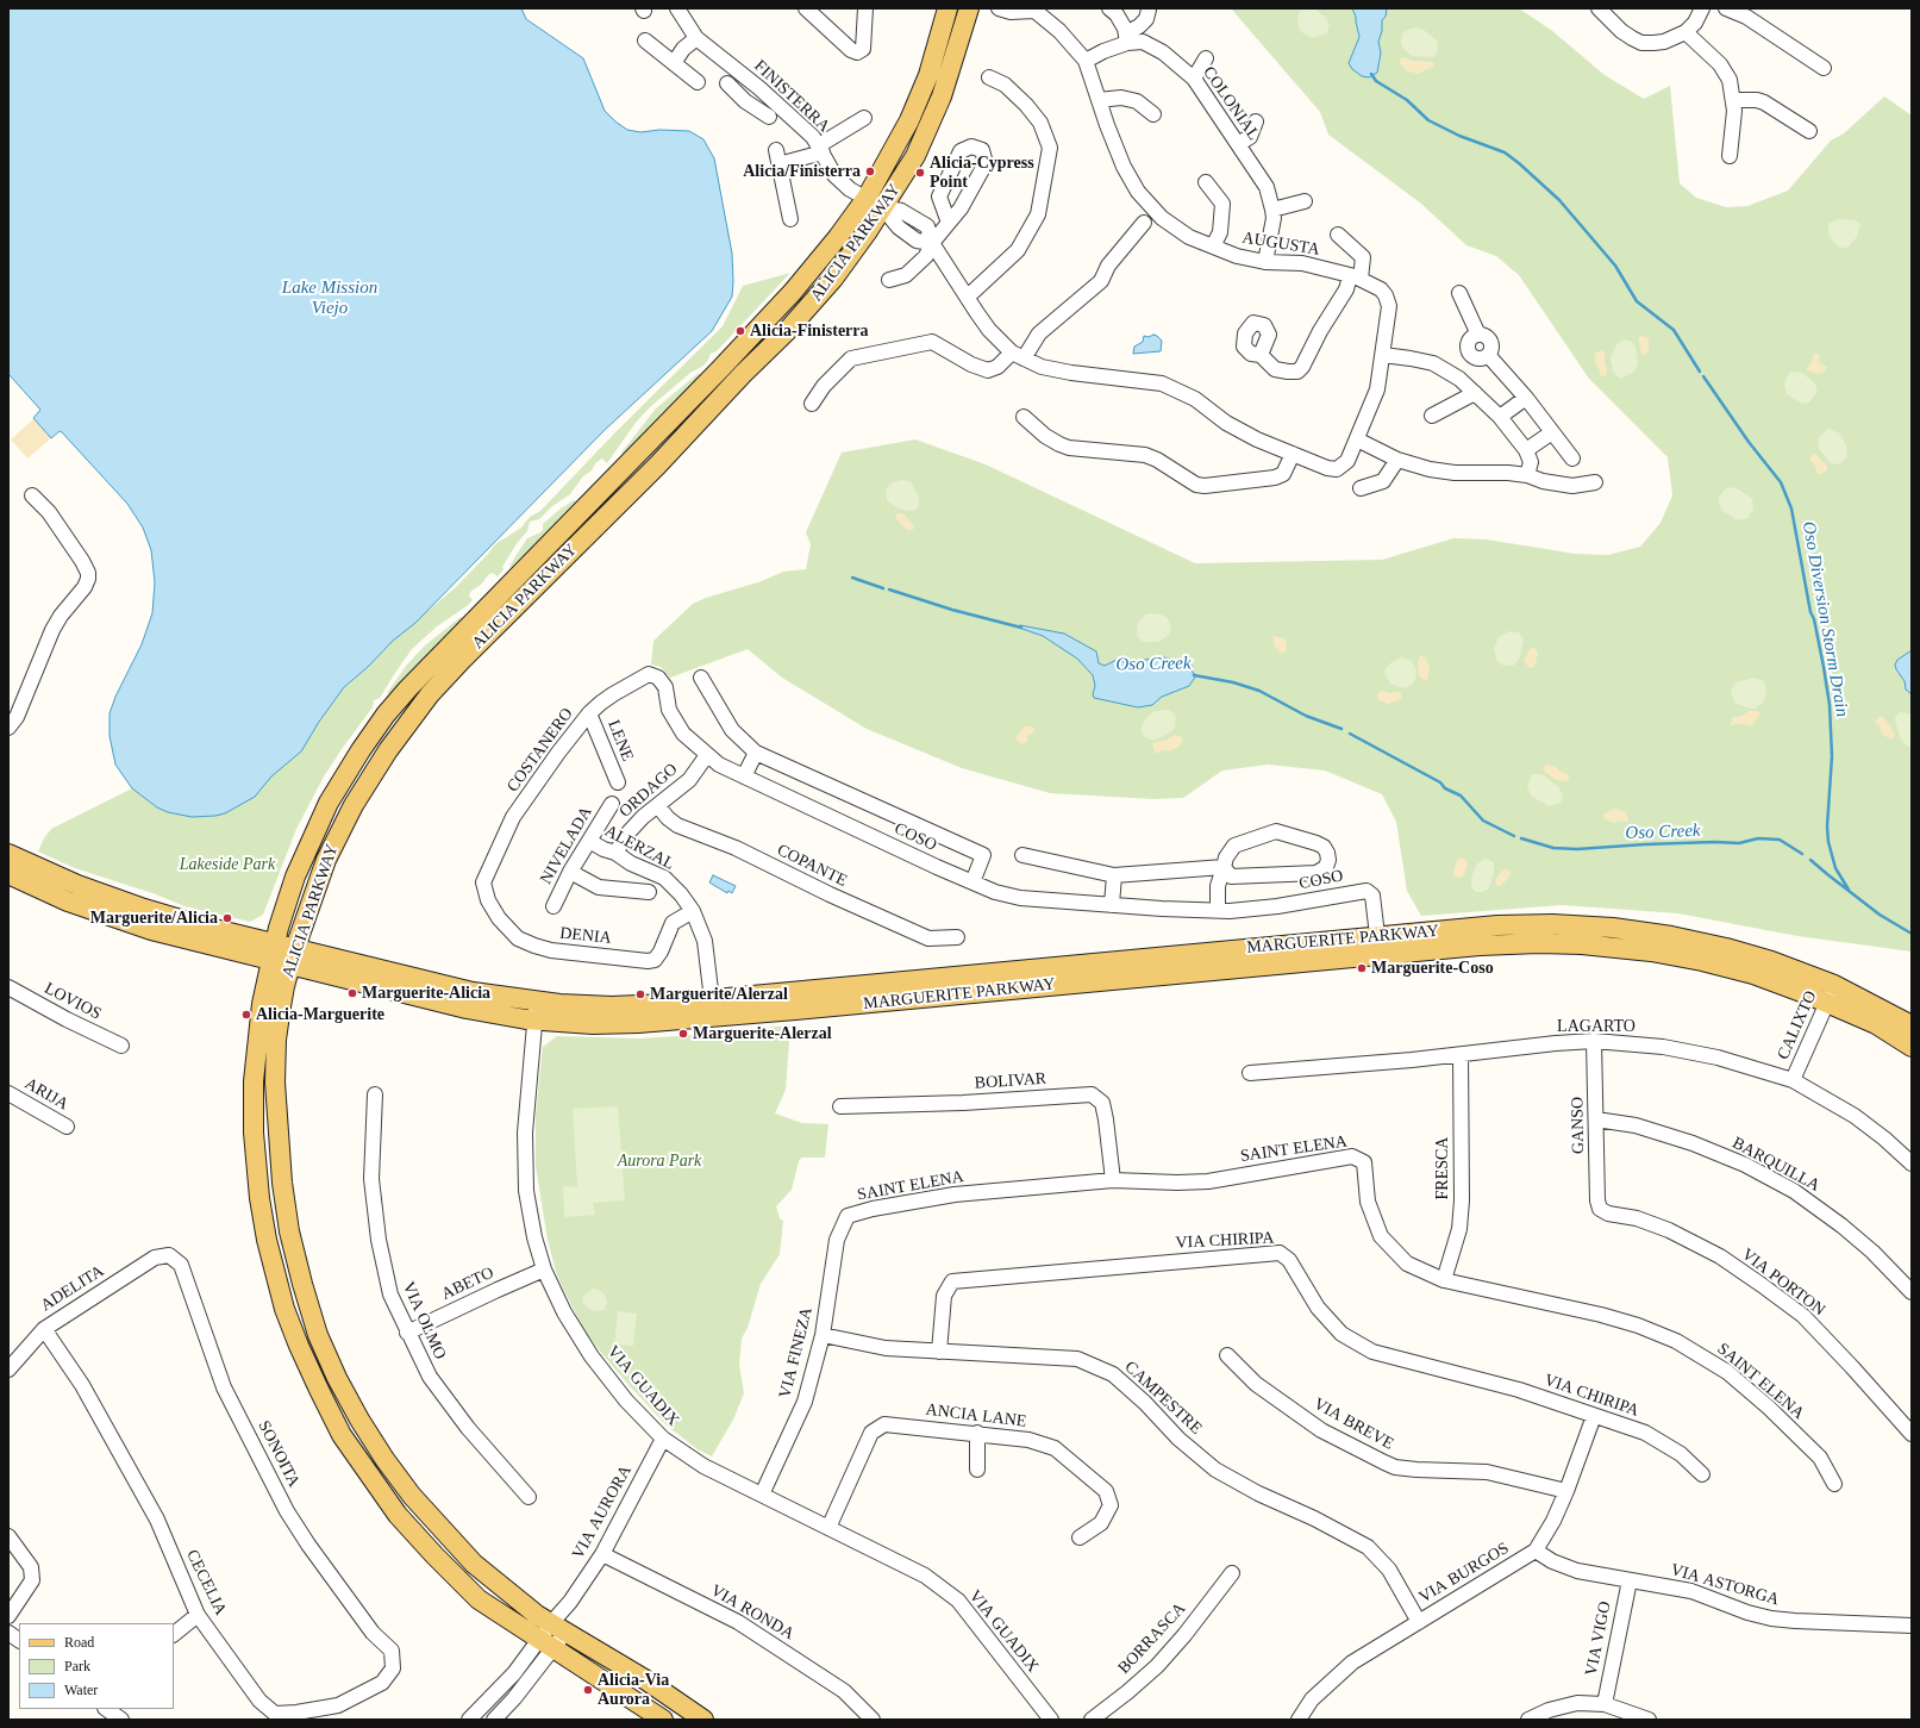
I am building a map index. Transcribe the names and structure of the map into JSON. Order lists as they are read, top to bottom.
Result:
{
  "streets": {
    "main road": ["ALICIA PARKWAY", "MARGUERITE PARKWAY"],
    "street": [
      "FINISTERRA",
      "COLONIAL",
      "AUGUSTA",
      "LENE",
      "COSTANERO",
      "ORDAGO",
      "COSO",
      "NIVELADA",
      "ALERZAL",
      "COPANTE",
      "DENIA",
      "LOVIOS",
      "CALIXTO",
      "LAGARTO",
      "BOLIVAR",
      "ARIJA",
      "GANSO",
      "SAINT ELENA",
      "BARQUILLA",
      "FRESCA",
      "VIA CHIRIPA",
      "VIA PORTON",
      "ABETO",
      "ADELITA",
      "VIA OLMO",
      "VIA FINEZA",
      "VIA GUADIX",
      "CAMPESTRE",
      "ANCIA LANE",
      "VIA BREVE",
      "SONOITA",
      "VIA AURORA",
      "VIA BURGOS",
      "CECELIA",
      "VIA ASTORGA",
      "VIA RONDA",
      "BORRASCA",
      "VIA VIGO"
    ]
  },
  "crossings": [
    ["FINISTERRA", "ALICIA PARKWAY"],
    ["COLONIAL", "AUGUSTA"],
    ["ALICIA PARKWAY", "MARGUERITE PARKWAY"],
    ["ALICIA PARKWAY", "VIA AURORA"],
    ["LENE", "COSTANERO"],
    ["COSTANERO", "COSO"],
    ["COSTANERO", "DENIA"],
    ["ORDAGO", "COSO"],
    ["ORDAGO", "ALERZAL"],
    ["ORDAGO", "COPANTE"],
    ["COSO", "MARGUERITE PARKWAY"],
    ["NIVELADA", "ALERZAL"],
    ["ALERZAL", "DENIA"],
    ["ALERZAL", "MARGUERITE PARKWAY"],
    ["MARGUERITE PARKWAY", "CALIXTO"],
    ["MARGUERITE PARKWAY", "VIA GUADIX"],
    ["CALIXTO", "LAGARTO"],
    ["LAGARTO", "GANSO"],
    ["LAGARTO", "FRESCA"],
    ["BOLIVAR", "SAINT ELENA"],
    ["GANSO", "BARQUILLA"],
    ["GANSO", "VIA PORTON"],
    ["SAINT ELENA", "FRESCA"],
    ["SAINT ELENA", "VIA FINEZA"],
    ["VIA CHIRIPA", "CAMPESTRE"],
    ["VIA CHIRIPA", "VIA BURGOS"],
    ["ABETO", "VIA OLMO"],
    ["ABETO", "VIA GUADIX"],
    ["ADELITA", "SONOITA"],
    ["ADELITA", "CECELIA"],
    ["VIA FINEZA", "VIA GUADIX"],
    ["VIA FINEZA", "CAMPESTRE"],
    ["VIA GUADIX", "ANCIA LANE"],
    ["VIA GUADIX", "VIA AURORA"],
    ["CAMPESTRE", "VIA BURGOS"],
    ["VIA BREVE", "VIA BURGOS"],
    ["SONOITA", "CECELIA"],
    ["VIA AURORA", "VIA RONDA"],
    ["VIA BURGOS", "VIA ASTORGA"],
    ["VIA ASTORGA", "VIA VIGO"]
  ],
  "water": ["Lake Mission Viejo", "Oso Diversion Storm Drain", "Oso Creek"],
  "parks": ["Lakeside Park", "Aurora Park"],
  "places": [
    "Alicia/Finisterra",
    "Alicia-Cypress Point",
    "Alicia-Finisterra",
    "Marguerite/Alicia",
    "Marguerite-Coso",
    "Marguerite-Alicia",
    "Marguerite/Alerzal",
    "Alicia-Marguerite",
    "Marguerite-Alerzal",
    "Alicia-Via Aurora"
  ],
  "legend": ["Road", "Park", "Water"]
}
